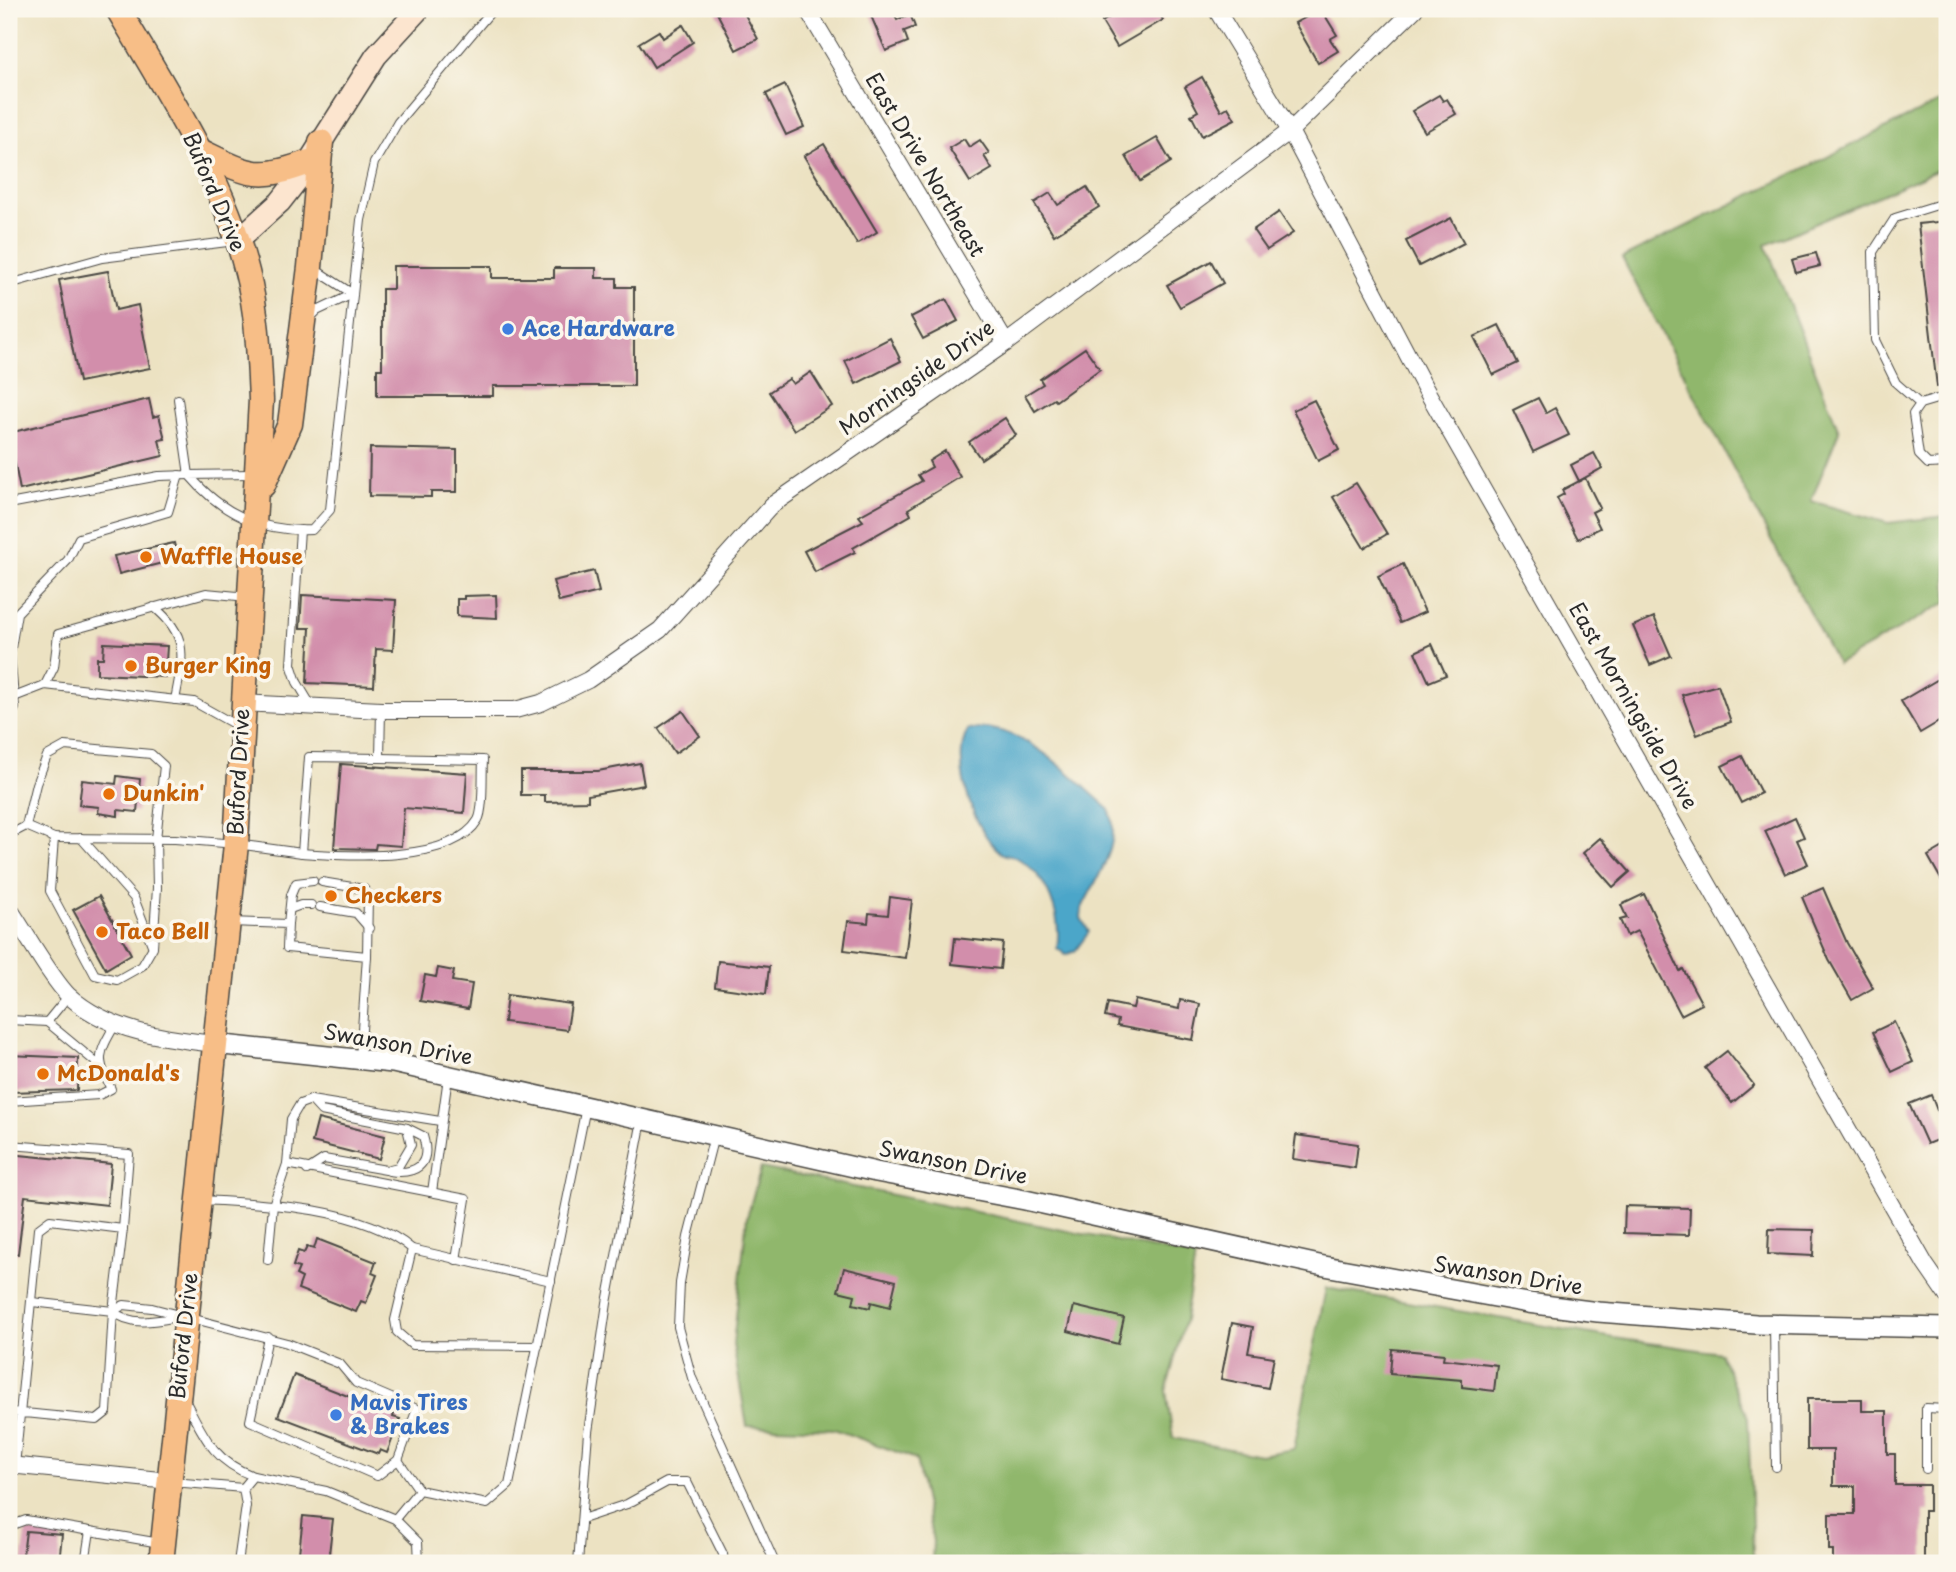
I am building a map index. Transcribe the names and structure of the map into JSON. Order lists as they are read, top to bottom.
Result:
{
  "streets": {
    "highway": ["Buford Drive"],
    "street": [
      "East Drive Northeast",
      "Morningside Drive",
      "East Morningside Drive",
      "Swanson Drive"
    ]
  },
  "crossings": [
    ["East Drive Northeast", "Morningside Drive"],
    ["Buford Drive", "Swanson Drive"],
    ["Morningside Drive", "East Morningside Drive"]
  ],
  "places": [
    "Ace Hardware",
    "Waffle House",
    "Burger King",
    "Dunkin'",
    "Checkers",
    "Taco Bell",
    "McDonald's",
    "Mavis Tires & Brakes"
  ]
}
